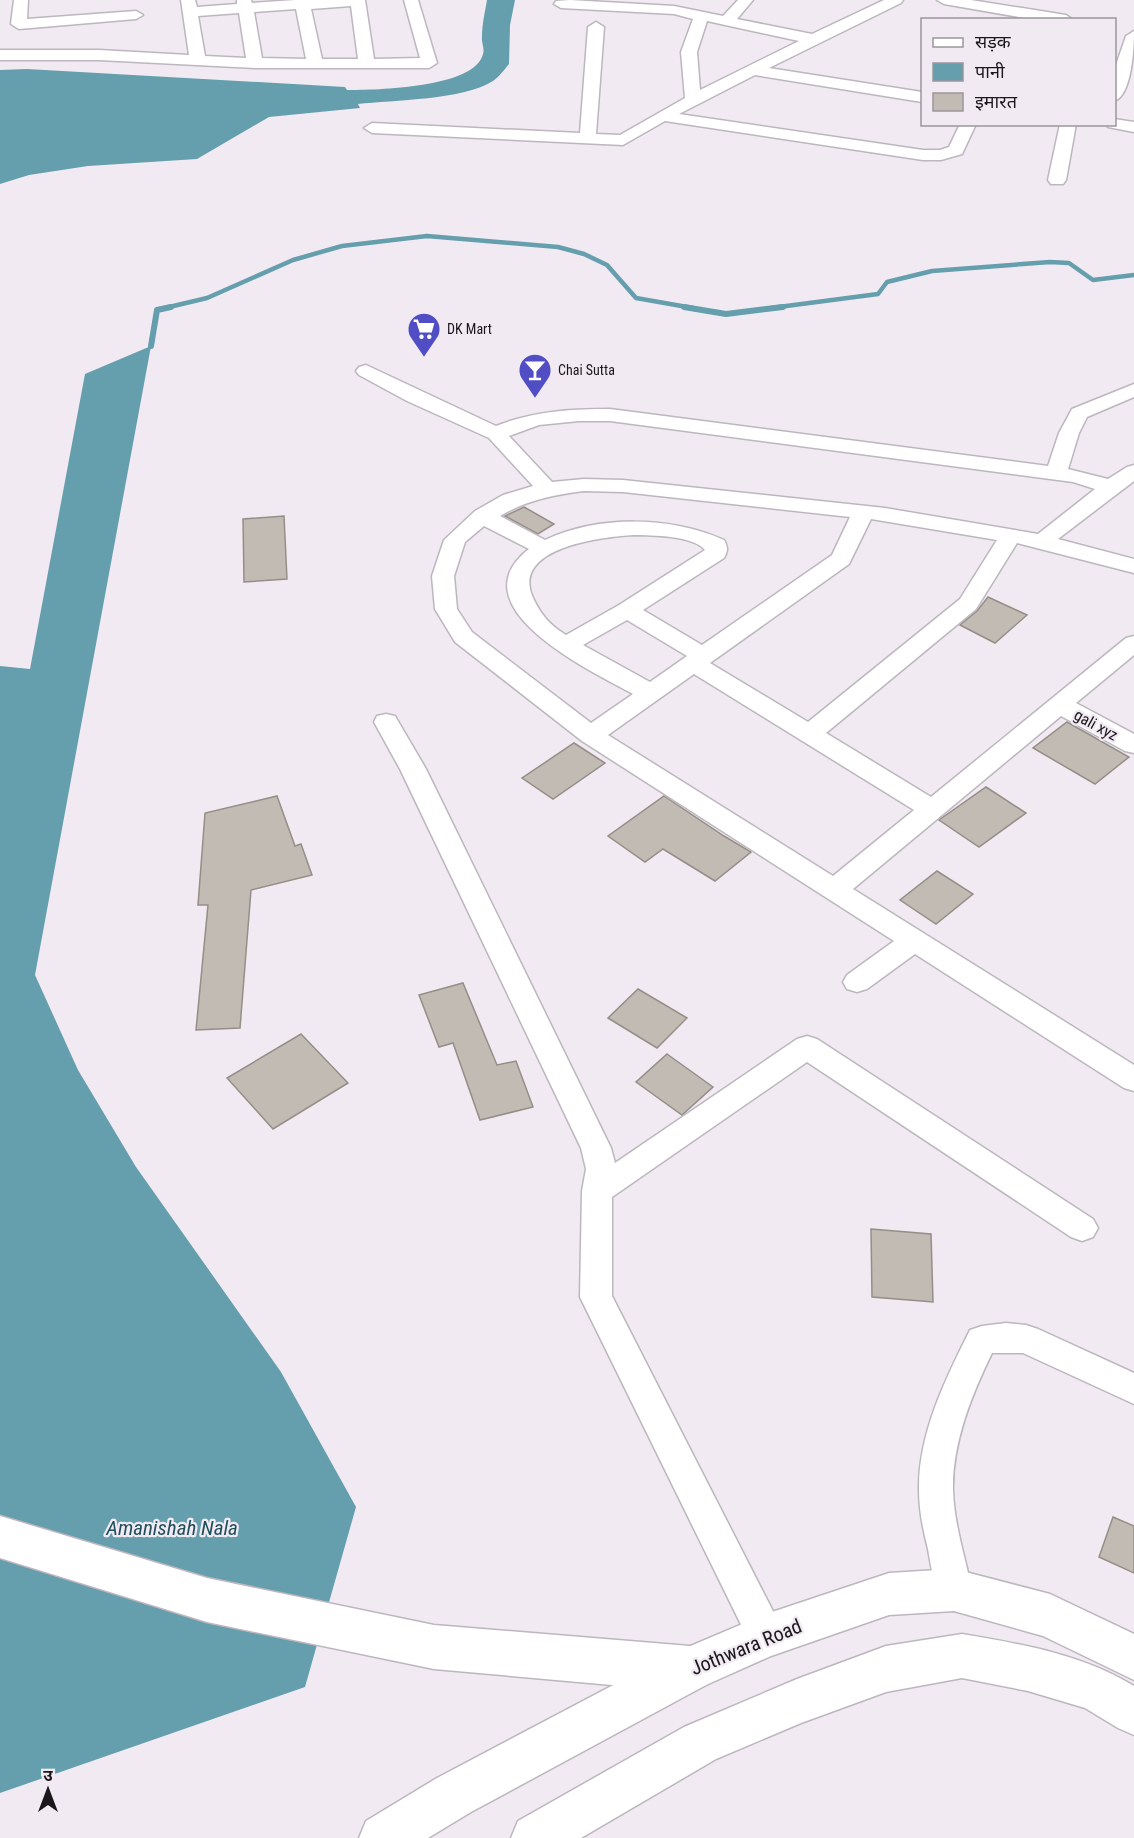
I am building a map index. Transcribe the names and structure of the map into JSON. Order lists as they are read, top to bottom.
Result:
{
  "streets": {
    "main road": ["Jothwara Road"],
    "street": ["gali xyz"]
  },
  "water": ["Amanishah Nala"],
  "places": {
    "supermarket": ["DK Mart"],
    "bar": ["Chai Sutta"]
  },
  "legend": ["सड़क", "पानी", "इमारत"],
  "north": "top"
}
